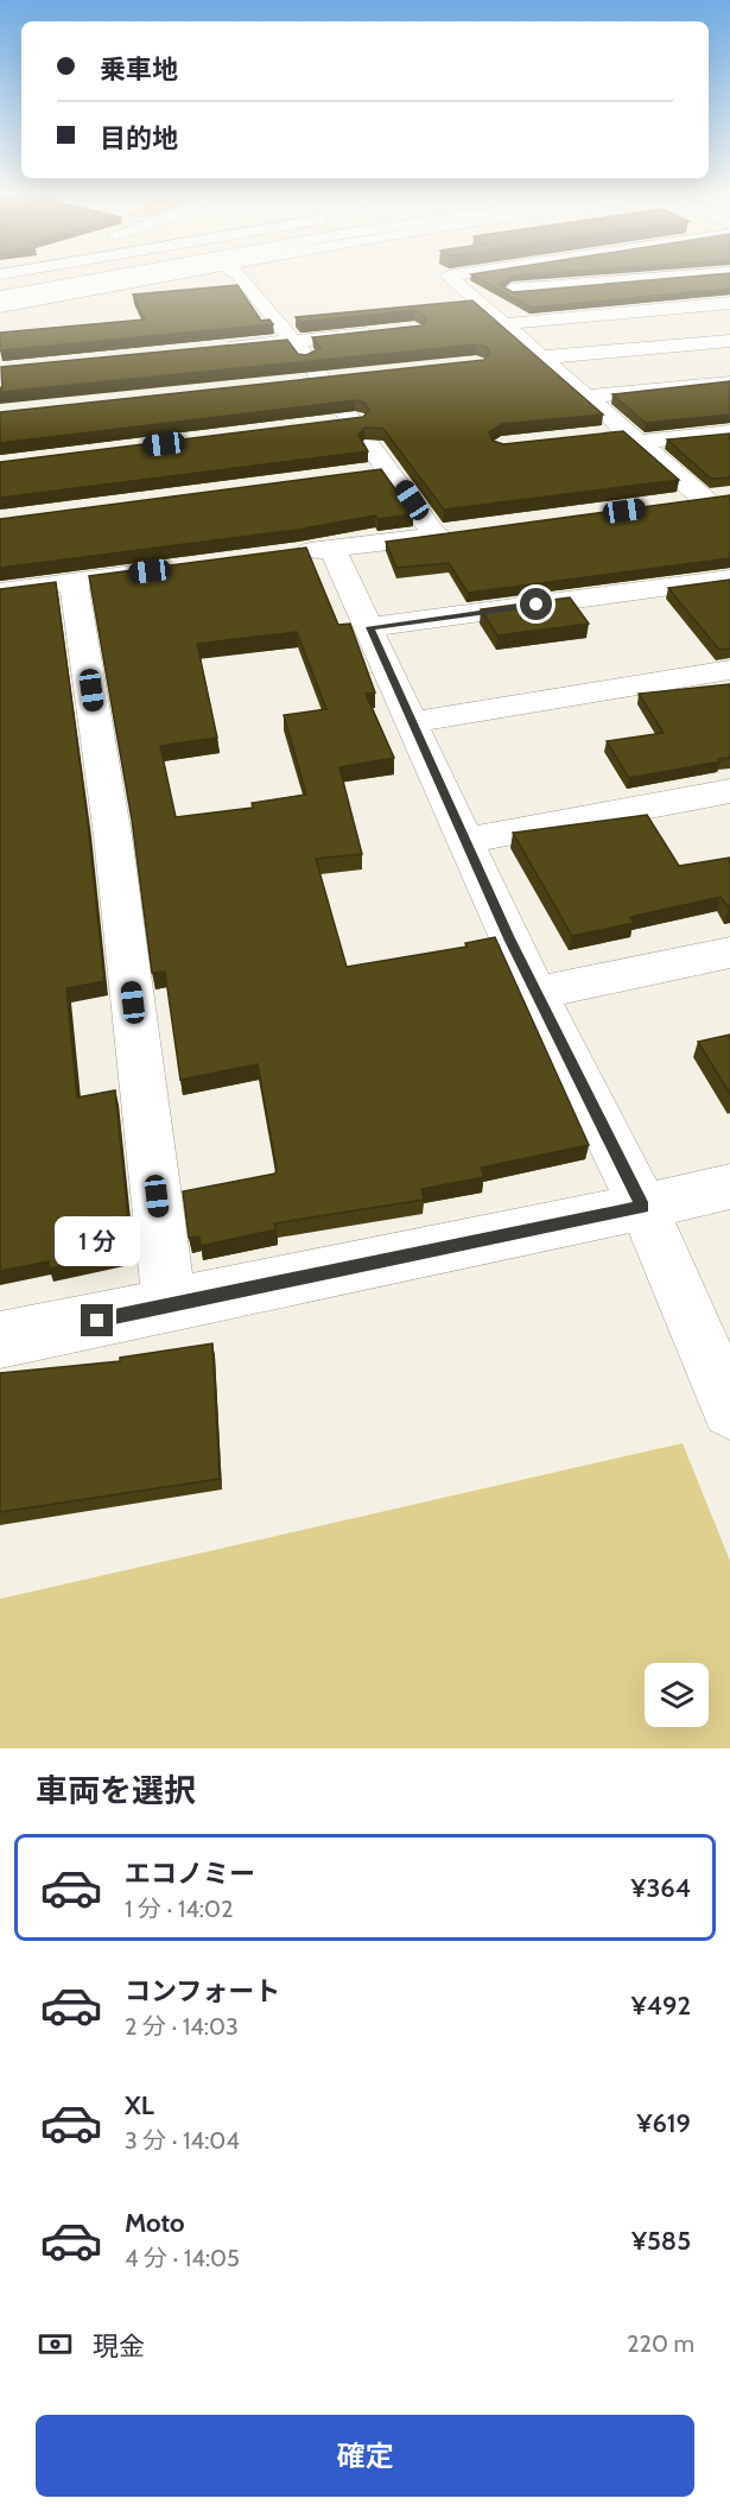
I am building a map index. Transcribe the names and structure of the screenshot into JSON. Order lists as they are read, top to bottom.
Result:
{
  "page": {
    "banner": ["乗車地", "目的地"],
    "bubble": "1 分",
    "heading": "車両を選択",
    "list": [
      {
        "name": "エコノミー",
        "note": "1 分 · 14:02",
        "value": "¥364"
      },
      {
        "name": "コンフォート",
        "note": "2 分 · 14:03",
        "value": "¥492"
      },
      {
        "name": "XL",
        "note": "3 分 · 14:04",
        "value": "¥619"
      },
      {
        "name": "Moto",
        "note": "4 分 · 14:05",
        "value": "¥585"
      }
    ],
    "pay": ["現金", "220 m"],
    "buttons": "確定"
  }
}
